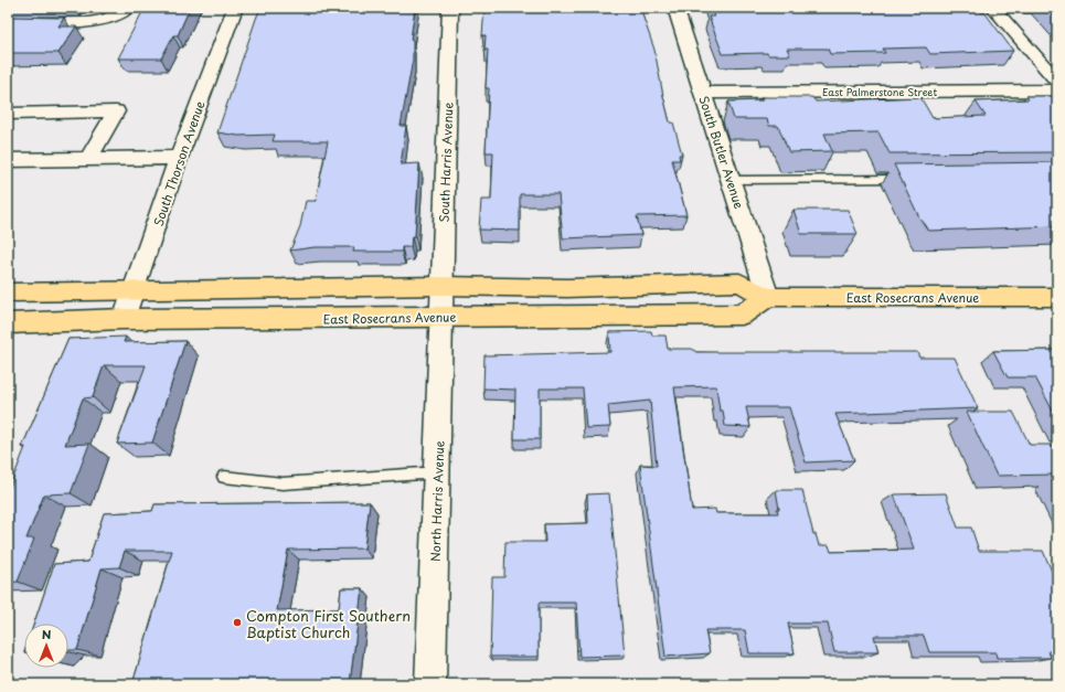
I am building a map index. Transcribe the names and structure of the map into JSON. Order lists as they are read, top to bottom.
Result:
{
  "streets": {
    "main road": ["East Rosecrans Avenue"],
    "street": [
      "East Palmerstone Street",
      "South Butler Avenue",
      "South Harris Avenue",
      "South Thorson Avenue",
      "North Harris Avenue"
    ]
  },
  "crossings": [
    ["East Palmerstone Street", "South Butler Avenue"],
    ["South Butler Avenue", "East Rosecrans Avenue"],
    ["South Harris Avenue", "East Rosecrans Avenue"],
    ["South Harris Avenue", "North Harris Avenue"],
    ["South Thorson Avenue", "East Rosecrans Avenue"],
    ["East Rosecrans Avenue", "North Harris Avenue"]
  ],
  "places": ["Compton First Southern Baptist Church"],
  "north": "top"
}
